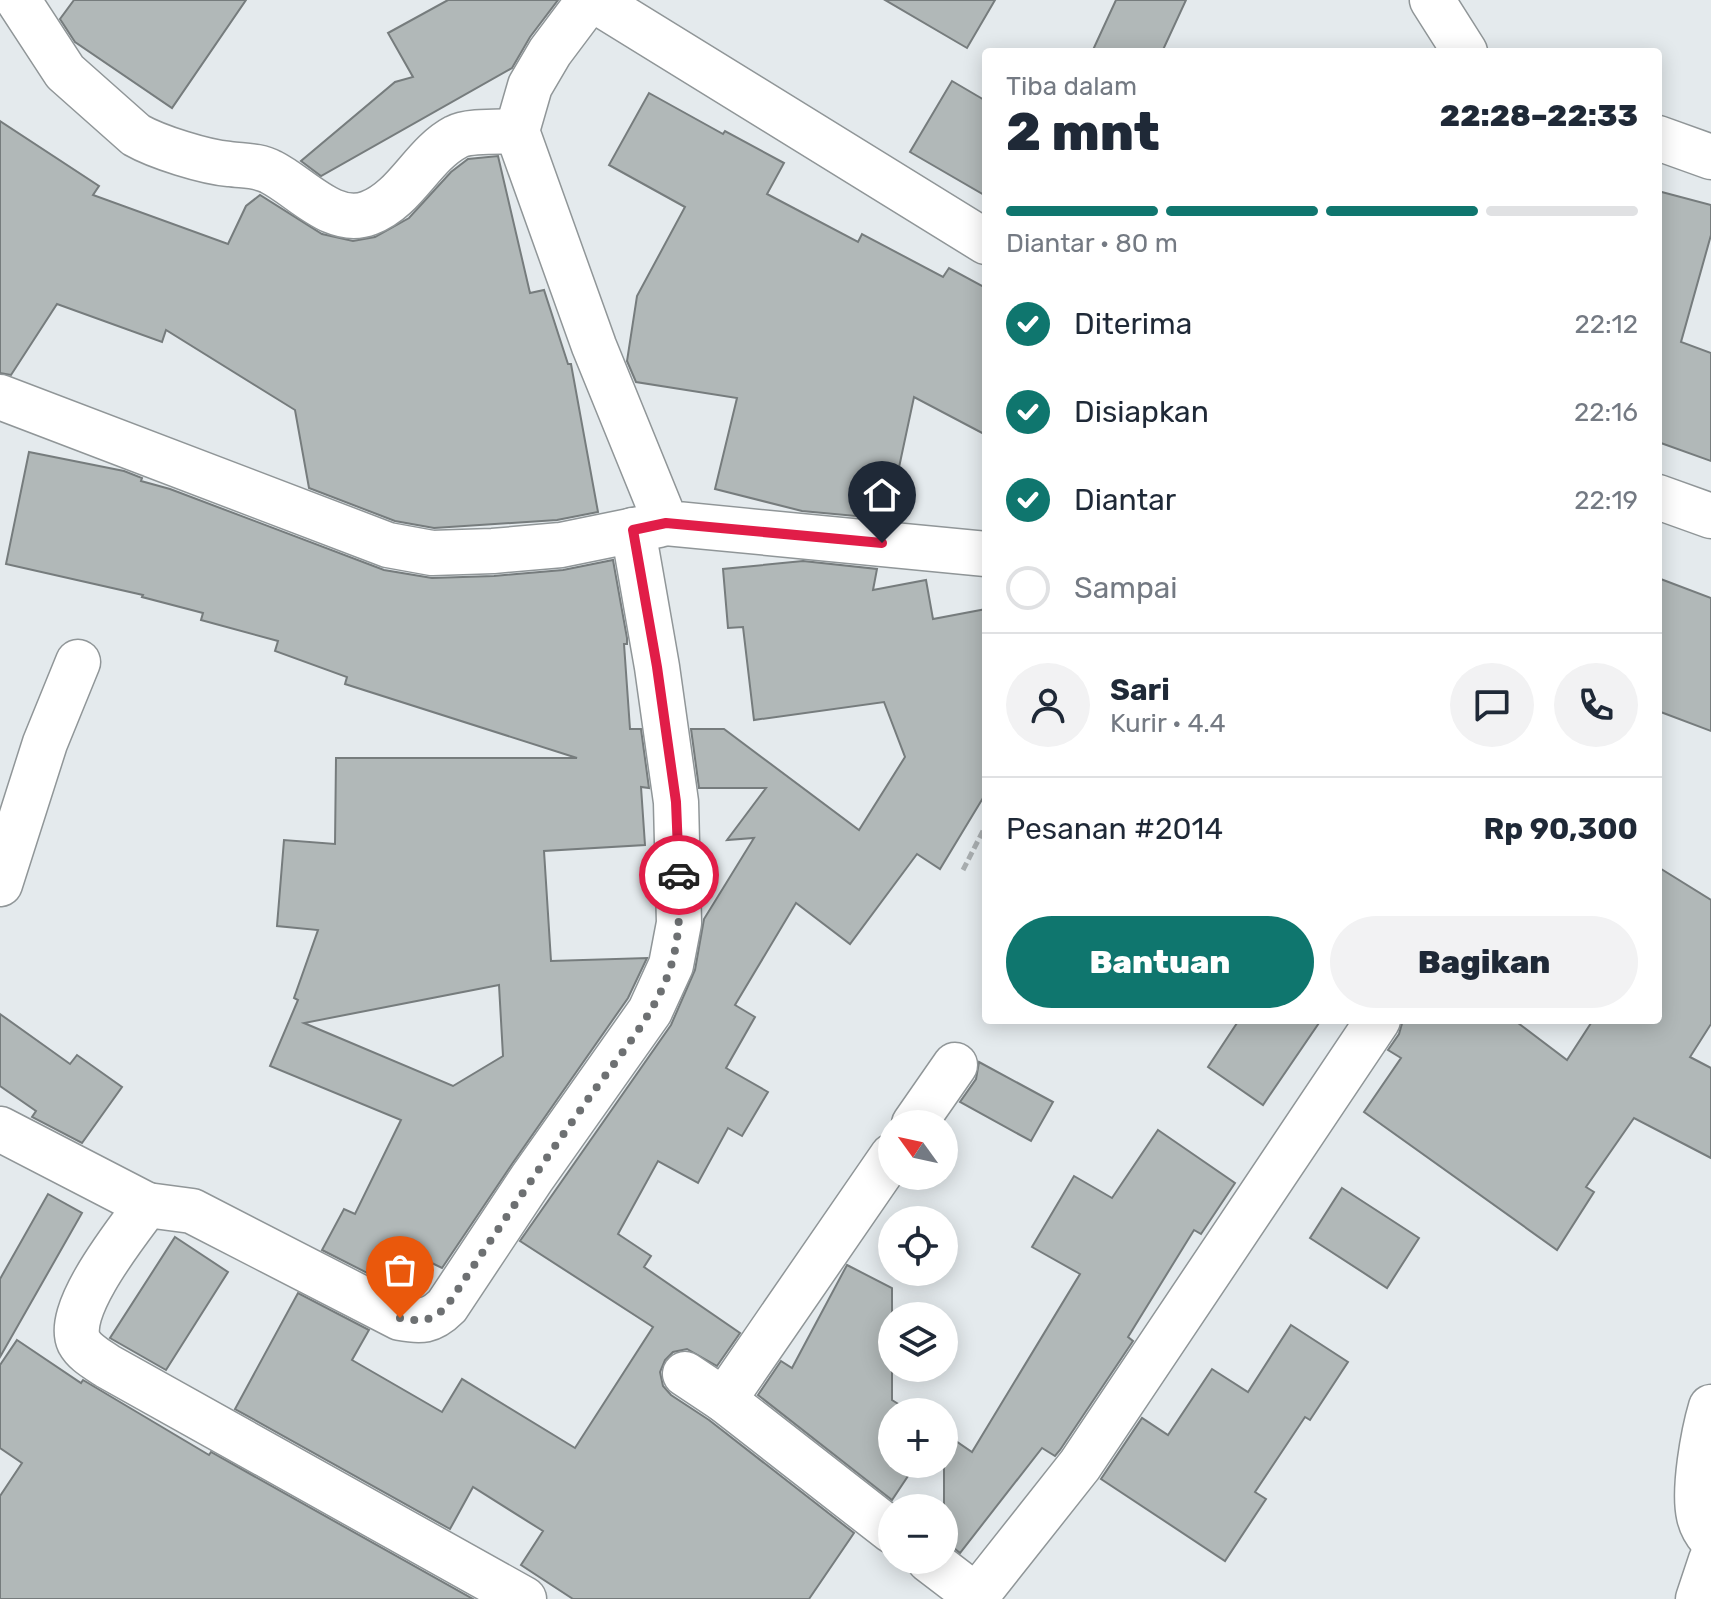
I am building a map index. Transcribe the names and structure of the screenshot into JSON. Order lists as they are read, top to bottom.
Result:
{
  "north": "top left",
  "page": {
    "heading": ["2 mnt", "Tiba dalam", "22:28–22:33"],
    "panel": [
      "Sari",
      "Kurir · 4.4",
      "Pesanan #2014",
      "Rp 90,300"
    ],
    "bar": "Diantar · 80 m",
    "list": [
      ["Diterima", "22:12"],
      ["Disiapkan", "22:16"],
      ["Diantar", "22:19"],
      "Sampai"
    ],
    "buttons": ["Bantuan", "Bagikan"],
    "map_buttons": ["+", "−"]
  }
}
